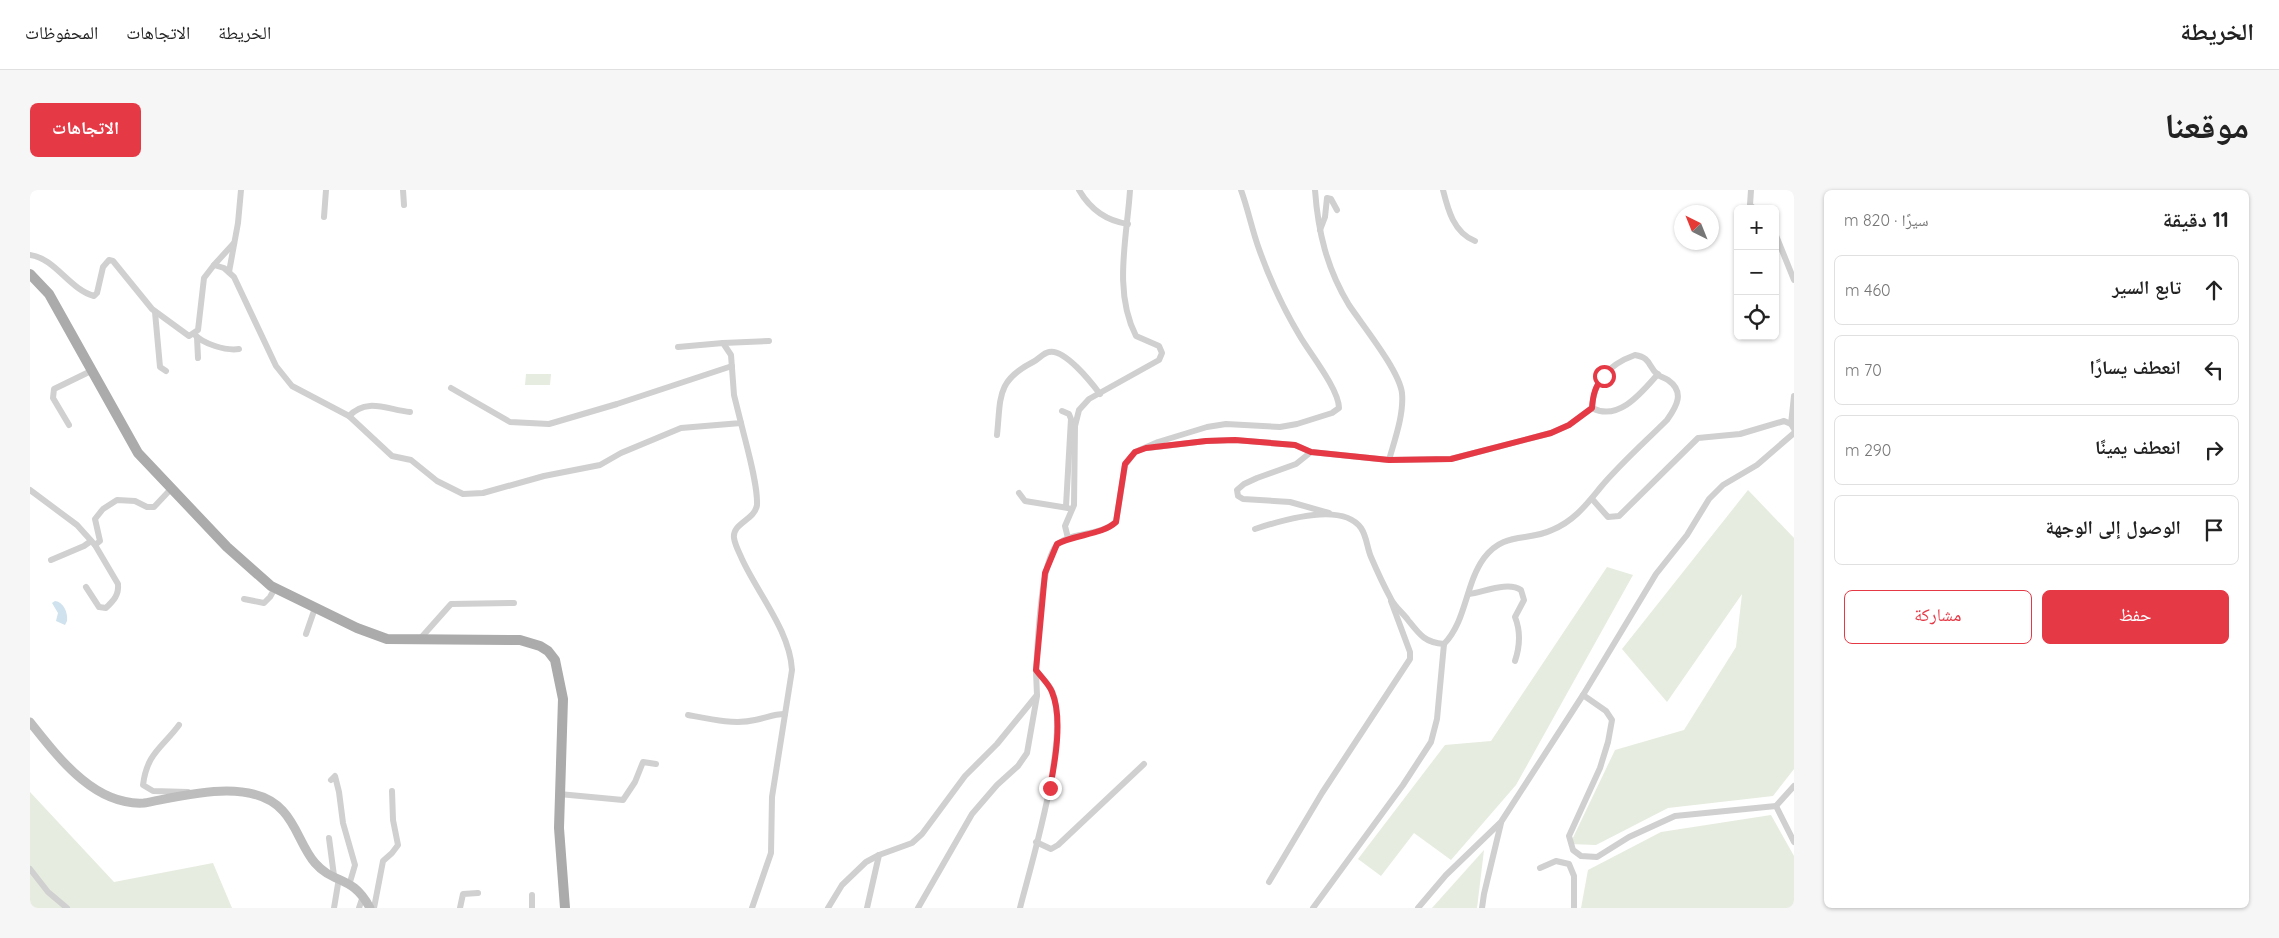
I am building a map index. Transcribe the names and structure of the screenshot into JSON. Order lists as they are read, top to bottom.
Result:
{
  "north": "top left",
  "page": {
    "header": "الخريطة",
    "nav": ["الخريطة", "الاتجاهات", "المحفوظات"],
    "title": "موقعنا",
    "buttons": [
      "الاتجاهات",
      ["حفظ", "مشاركة"]
    ],
    "heading": ["11 دقيقة", "سيرًا · 820 m"],
    "map_buttons": ["+", "−"],
    "list": [
      ["تابع السير", "460 m"],
      ["انعطف يسارًا", "70 m"],
      ["انعطف يمينًا", "290 m"],
      "الوصول إلى الوجهة"
    ]
  }
}
